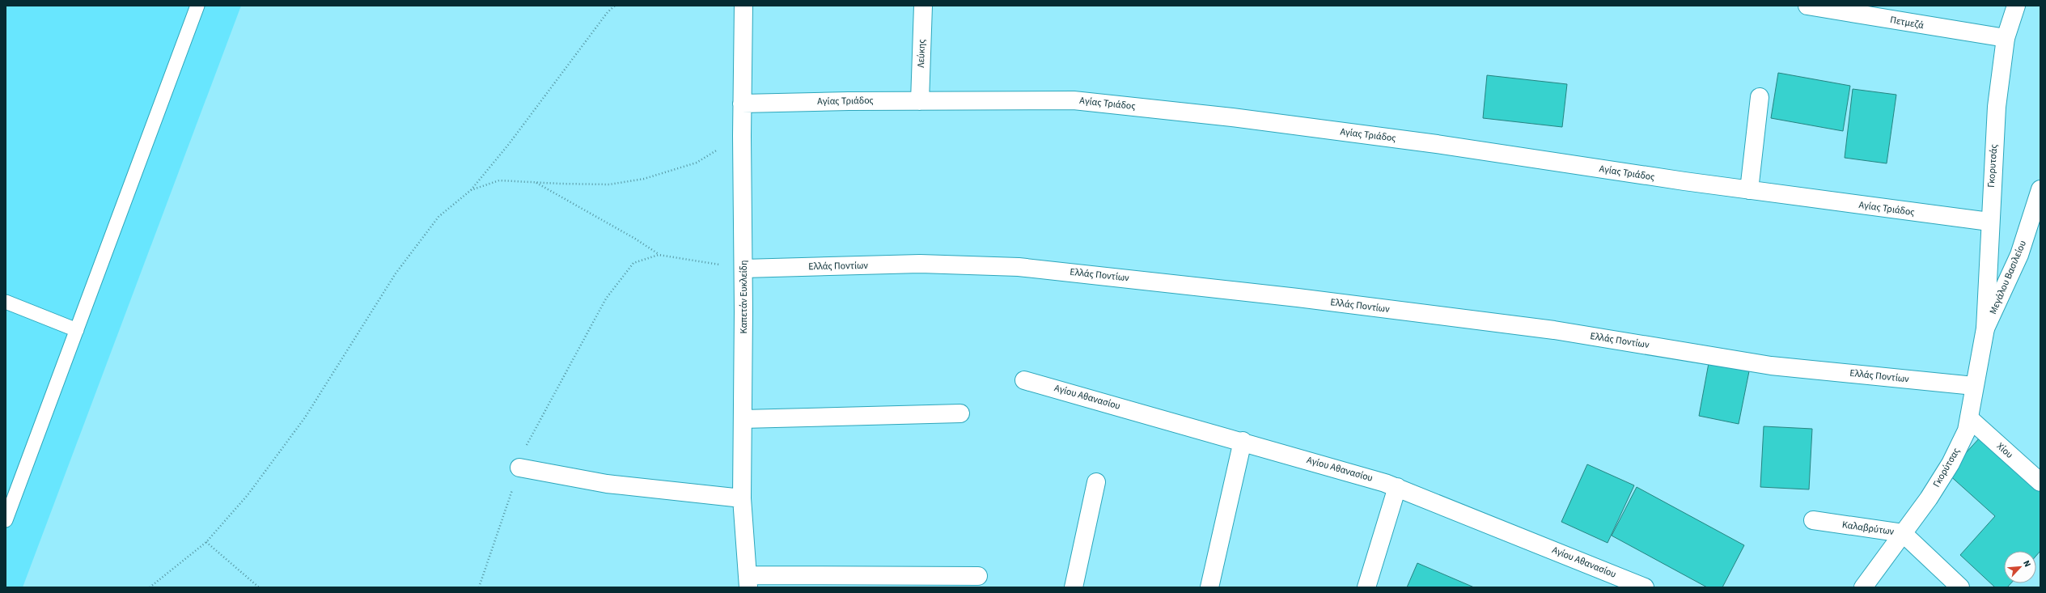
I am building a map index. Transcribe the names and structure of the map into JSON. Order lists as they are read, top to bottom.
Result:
{
  "streets": {
    "street": [
      "Πετμεζά",
      "Λεύκης",
      "Αγίας Τριάδος",
      "Γκορυτσάς",
      "Ελλάς Ποντίων",
      "Μεγάλου Βασιλείου",
      "Καπετάν Ευκλείδη",
      "Αγίου Αθανασίου",
      "Χίου",
      "Γκορύτσας",
      "Καλαβρύτων"
    ]
  },
  "crossings": [
    ["Πετμεζά", "Γκορυτσάς"],
    ["Λεύκης", "Αγίας Τριάδος"],
    ["Αγίας Τριάδος", "Γκορυτσάς"],
    ["Αγίας Τριάδος", "Καπετάν Ευκλείδη"],
    ["Γκορυτσάς", "Μεγάλου Βασιλείου"],
    ["Γκορυτσάς", "Γκορύτσας"],
    ["Ελλάς Ποντίων", "Καπετάν Ευκλείδη"],
    ["Ελλάς Ποντίων", "Γκορύτσας"],
    ["Μεγάλου Βασιλείου", "Γκορύτσας"],
    ["Χίου", "Γκορύτσας"],
    ["Γκορύτσας", "Καλαβρύτων"]
  ],
  "north": "top right"
}
